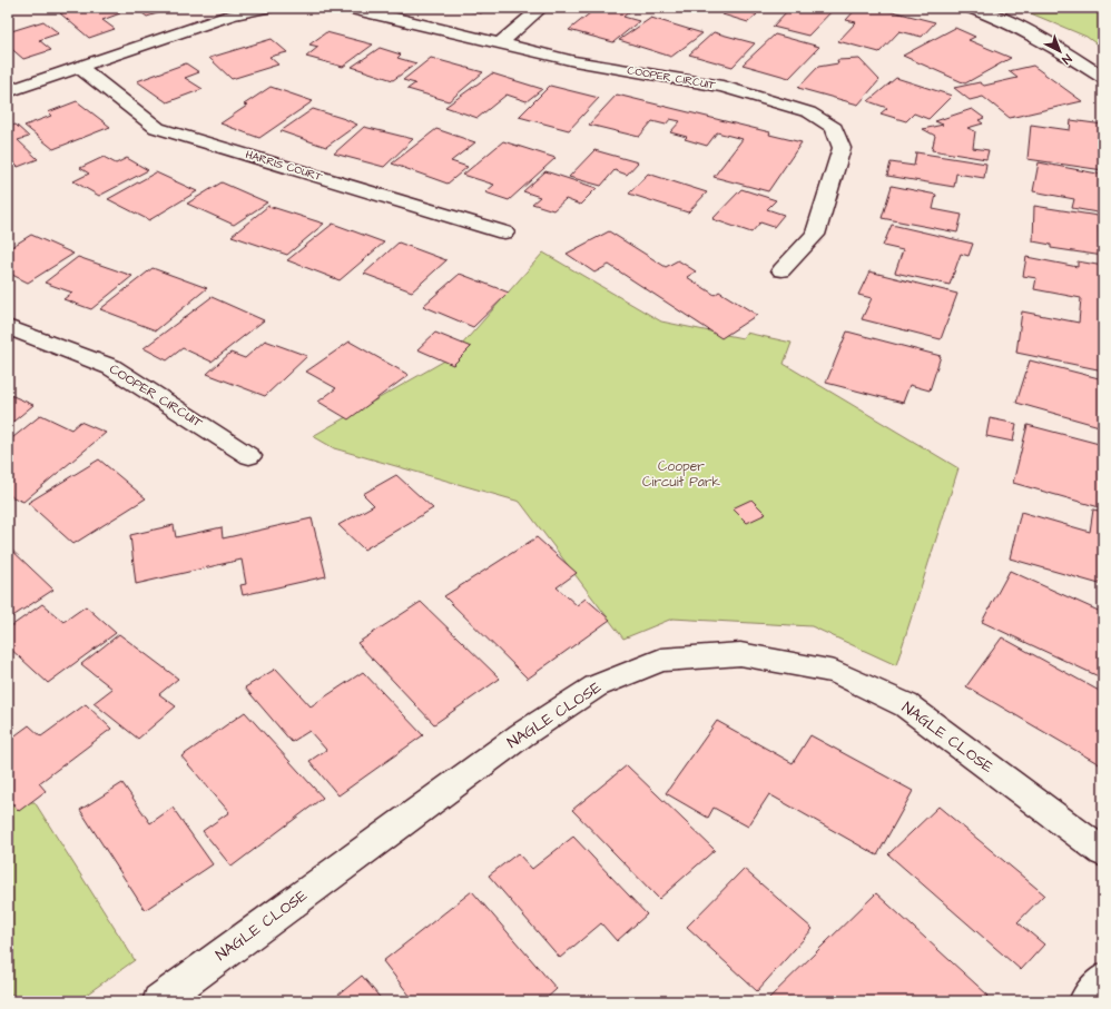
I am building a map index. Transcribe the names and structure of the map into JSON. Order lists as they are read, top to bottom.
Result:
{
  "streets": {
    "street": ["COOPER CIRCUIT", "HARRIS COURT", "NAGLE CLOSE"]
  },
  "parks": ["Cooper Circuit Park"],
  "north": "bottom right"
}
